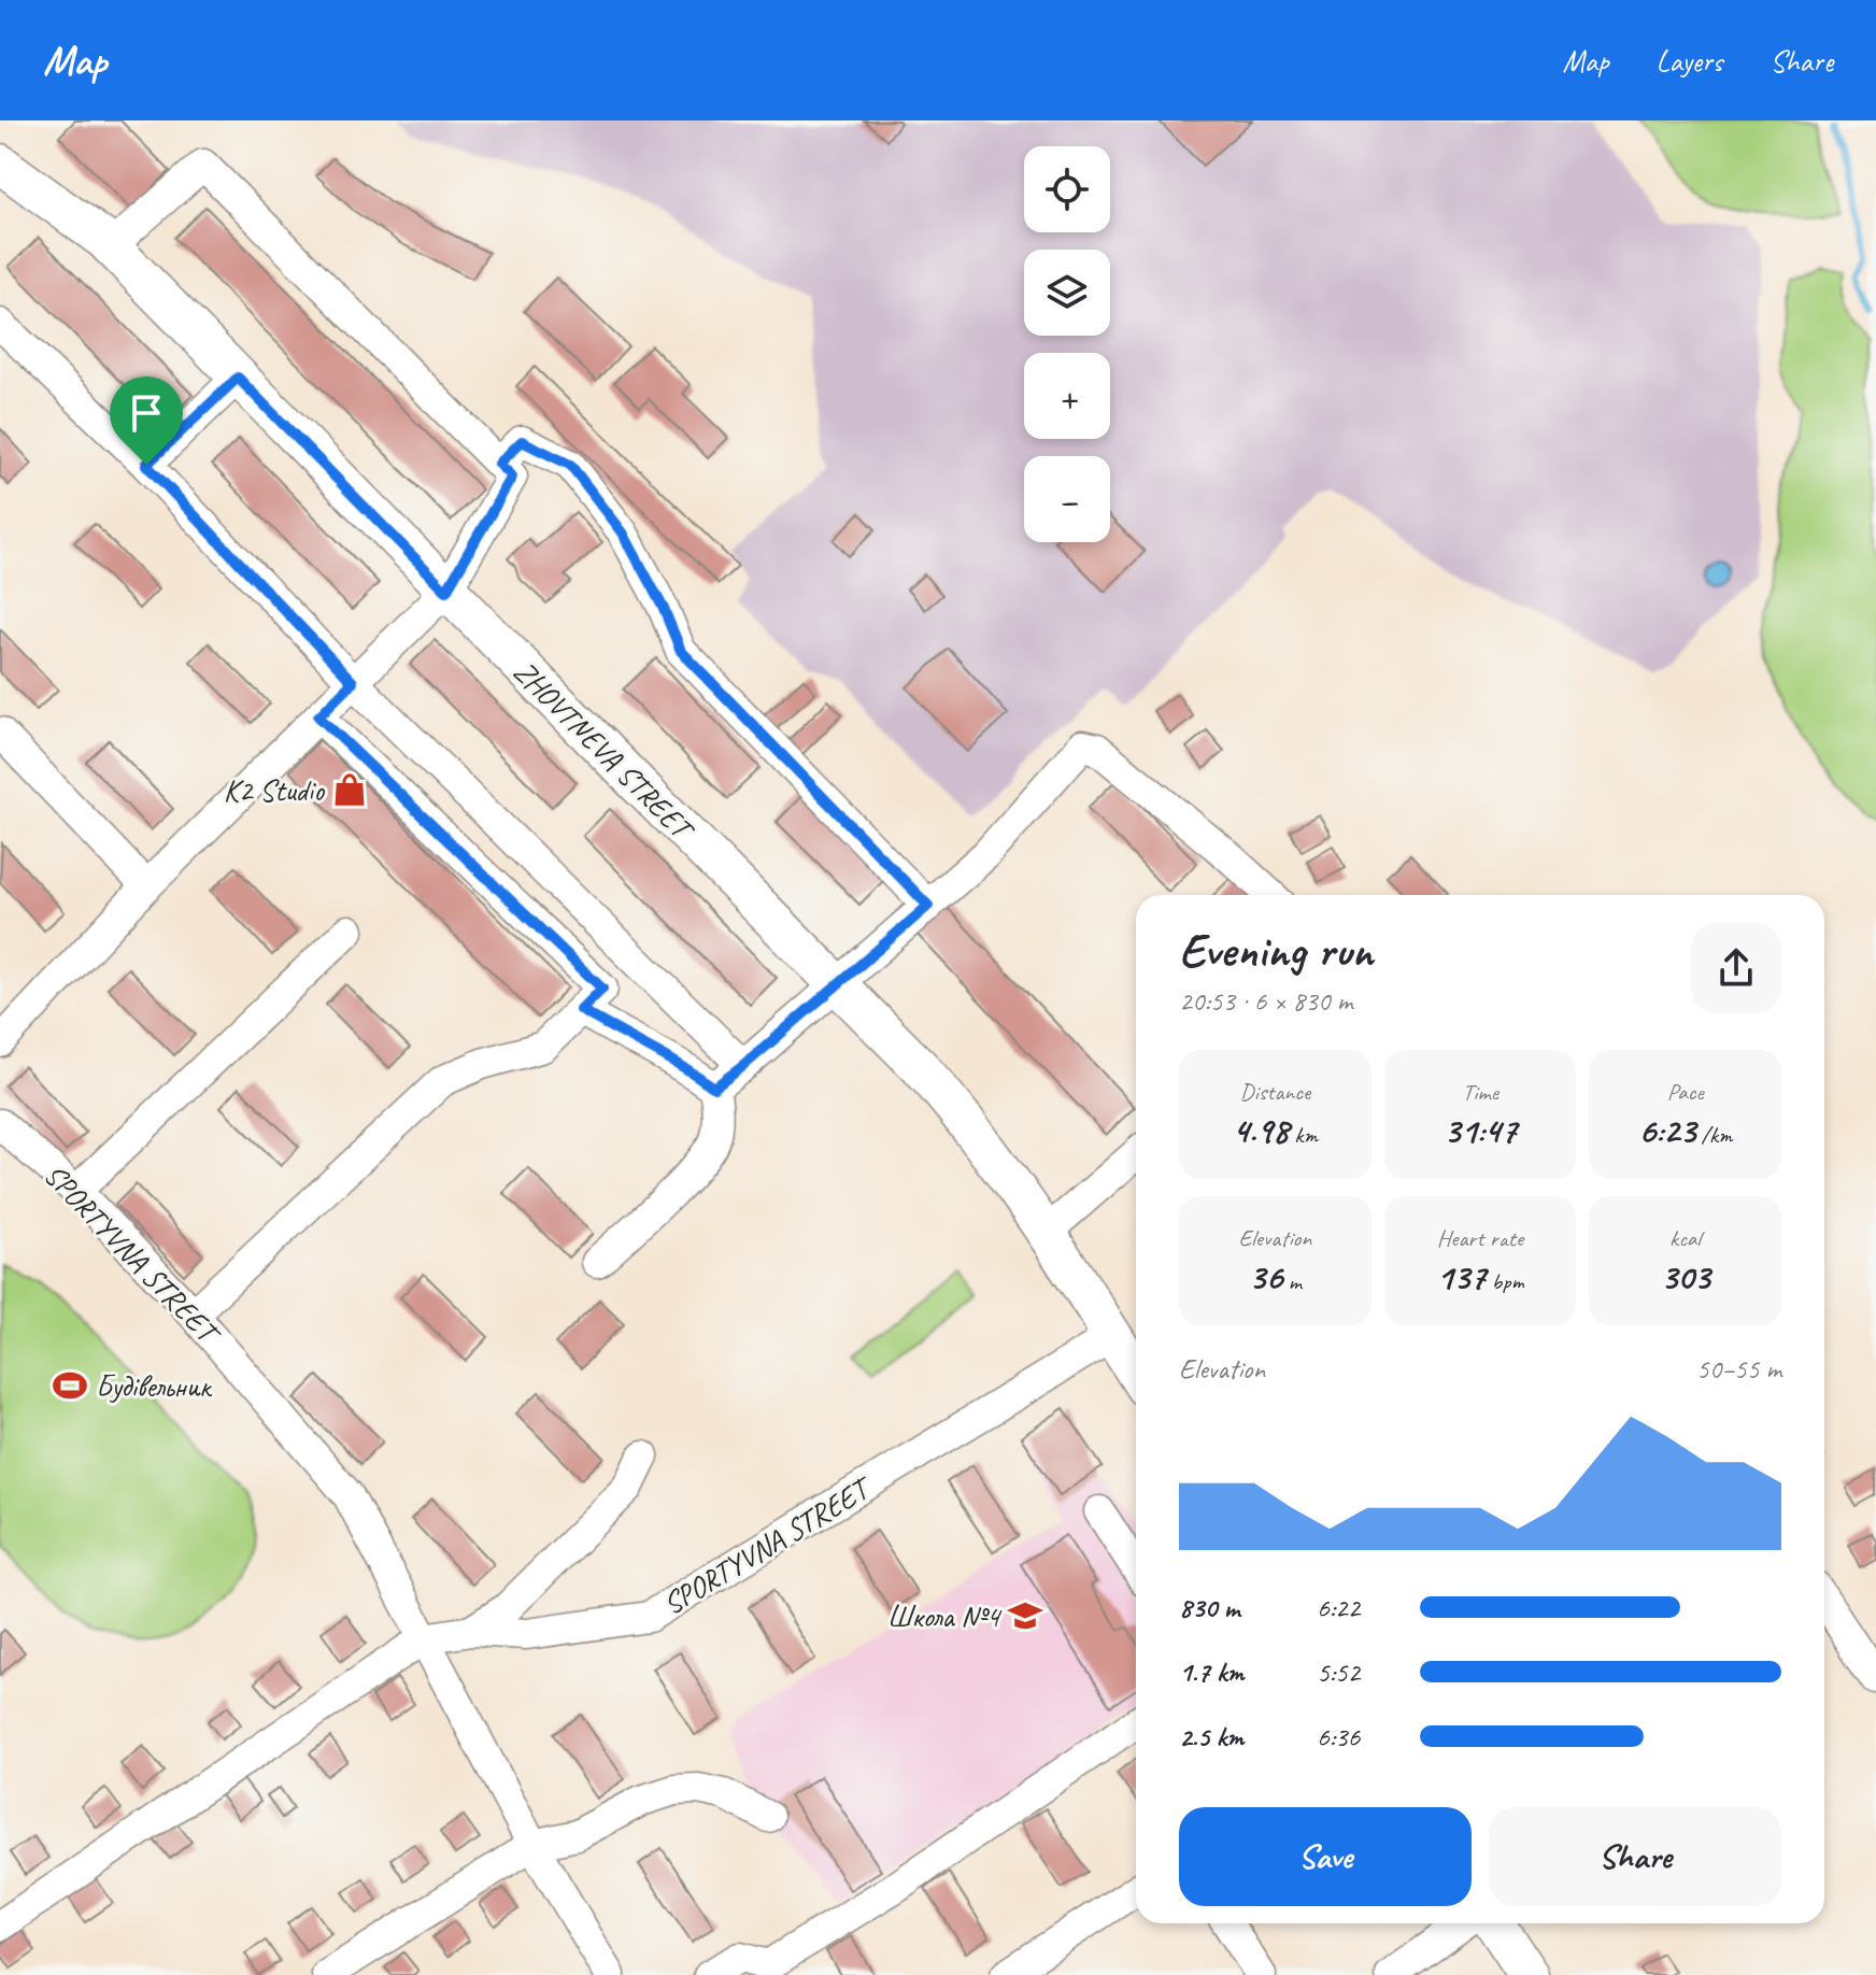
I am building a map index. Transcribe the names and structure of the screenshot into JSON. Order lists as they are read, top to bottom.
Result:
{
  "streets": {
    "main road": ["ZHOVTNEVA STREET"],
    "street": ["SPORTYVNA STREET"]
  },
  "crossings": [
    ["ZHOVTNEVA STREET", "SPORTYVNA STREET"]
  ],
  "places": {
    "shop": ["K2 Studio"],
    "sports": ["Будівельник"],
    "school or university": ["Школа №4"]
  },
  "page": {
    "header": "Map",
    "nav": ["Map", "Layers", "Share"],
    "map_buttons": ["+", "−"],
    "heading": ["Evening run", "20:53 · 6 × 830 m"],
    "stats": [
      ["Distance", "4.98 km"],
      ["Time", "31:47"],
      ["Pace", "6:23 /km"],
      ["Elevation", "36 m"],
      ["Heart rate", "137 bpm"],
      ["kcal", "303"]
    ],
    "chart": ["Elevation", "50–55 m"],
    "list": [
      {
        "name": "830 m",
        "note": "6:22"
      },
      {
        "name": "1.7 km",
        "note": "5:52"
      },
      {
        "name": "2.5 km",
        "note": "6:36"
      }
    ],
    "buttons": ["Save", "Share"]
  }
}
